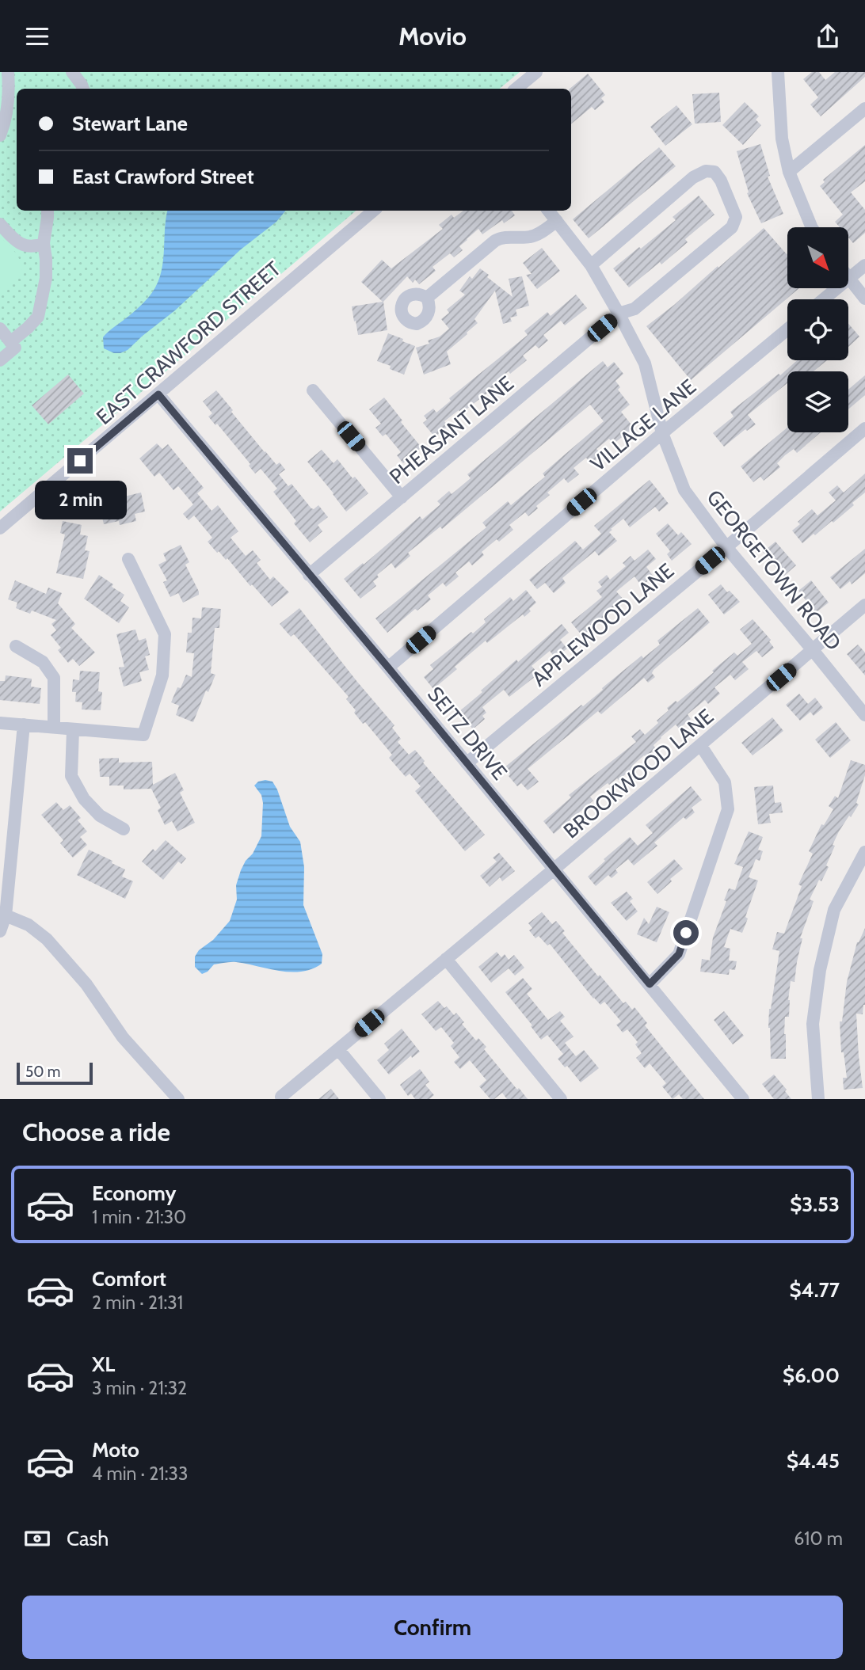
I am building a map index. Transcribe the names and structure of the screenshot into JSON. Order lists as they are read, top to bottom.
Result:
{
  "streets": {
    "street": [
      "EAST CRAWFORD STREET",
      "VILLAGE LANE",
      "PHEASANT LANE",
      "GEORGETOWN ROAD",
      "APPLEWOOD LANE",
      "SEITZ DRIVE",
      "BROOKWOOD LANE"
    ]
  },
  "crossings": [
    ["EAST CRAWFORD STREET", "SEITZ DRIVE"],
    ["VILLAGE LANE", "GEORGETOWN ROAD"],
    ["VILLAGE LANE", "SEITZ DRIVE"],
    ["PHEASANT LANE", "GEORGETOWN ROAD"],
    ["PHEASANT LANE", "SEITZ DRIVE"],
    ["GEORGETOWN ROAD", "APPLEWOOD LANE"],
    ["GEORGETOWN ROAD", "BROOKWOOD LANE"],
    ["APPLEWOOD LANE", "SEITZ DRIVE"],
    ["SEITZ DRIVE", "BROOKWOOD LANE"]
  ],
  "scale_bar": "50 m",
  "north": "bottom right",
  "page": {
    "header": "Movio",
    "banner": ["Stewart Lane", "East Crawford Street"],
    "bubble": "2 min",
    "scale": "50 m",
    "heading": "Choose a ride",
    "list": [
      {
        "name": "Economy",
        "note": "1 min · 21:30",
        "value": "$3.53"
      },
      {
        "name": "Comfort",
        "note": "2 min · 21:31",
        "value": "$4.77"
      },
      {
        "name": "XL",
        "note": "3 min · 21:32",
        "value": "$6.00"
      },
      {
        "name": "Moto",
        "note": "4 min · 21:33",
        "value": "$4.45"
      }
    ],
    "pay": ["Cash", "610 m"],
    "buttons": "Confirm"
  }
}
